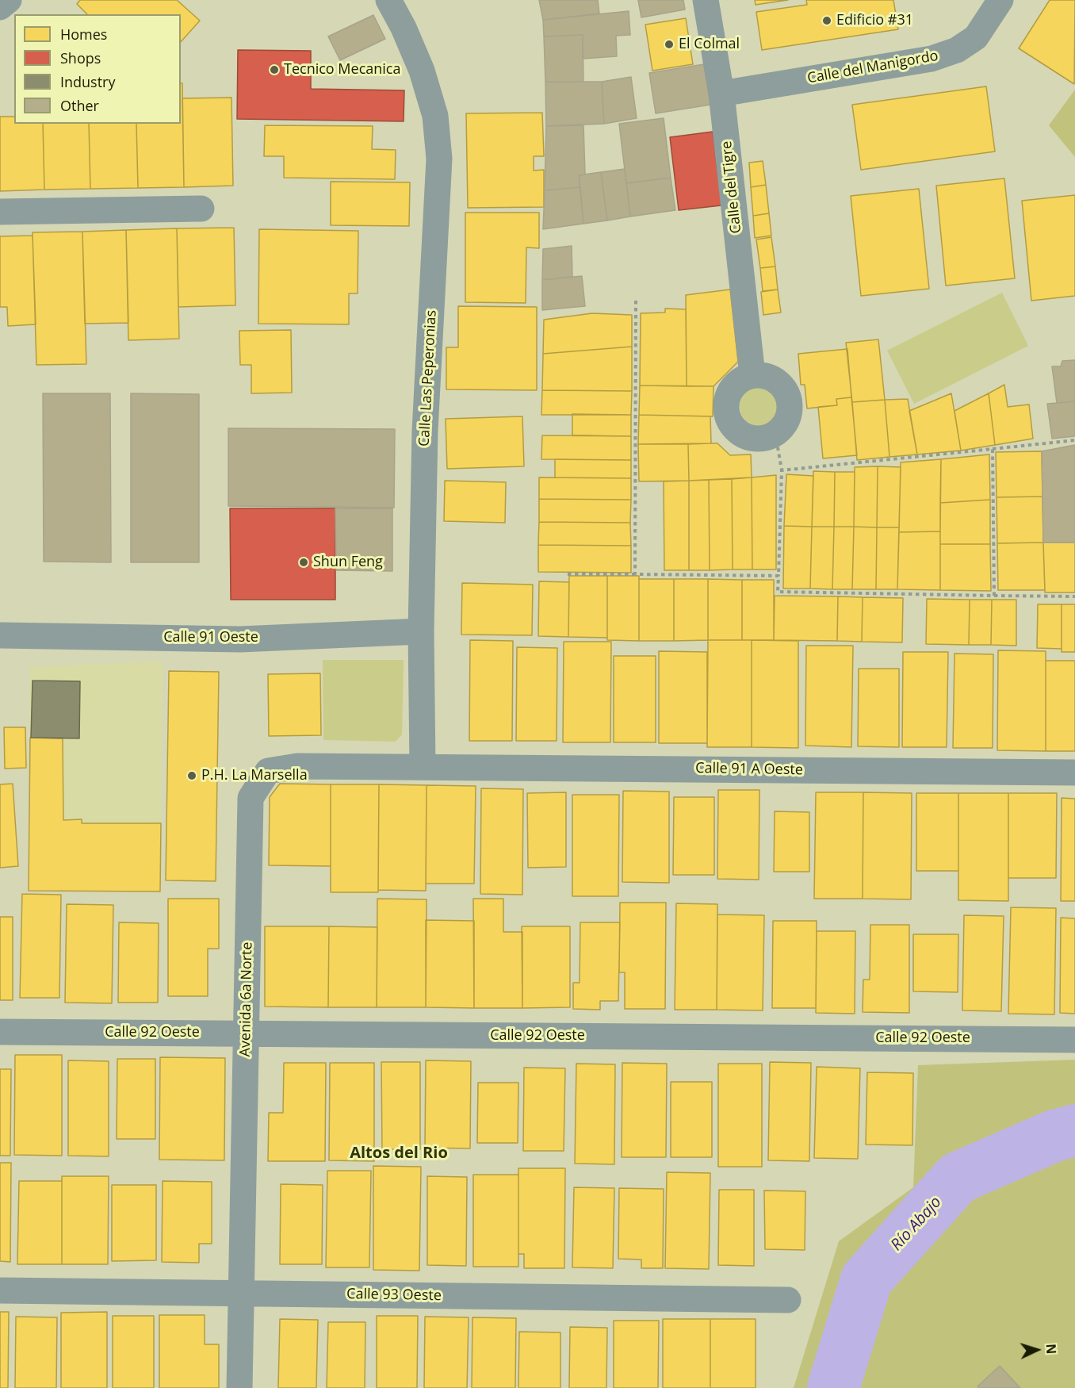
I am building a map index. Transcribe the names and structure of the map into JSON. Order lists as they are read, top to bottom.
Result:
{
  "streets": {
    "street": [
      "Calle del Manigordo",
      "Calle del Tigre",
      "Calle Las Peperonias",
      "Calle 91 Oeste",
      "Calle 91 A Oeste",
      "Avenida 6a Norte",
      "Calle 92 Oeste",
      "Calle 93 Oeste"
    ]
  },
  "crossings": [
    ["Calle del Manigordo", "Calle del Tigre"],
    ["Calle Las Peperonias", "Calle 91 Oeste"],
    ["Calle Las Peperonias", "Calle 91 A Oeste"],
    ["Calle Las Peperonias", "Avenida 6a Norte"],
    ["Calle 91 A Oeste", "Avenida 6a Norte"],
    ["Avenida 6a Norte", "Calle 92 Oeste"],
    ["Avenida 6a Norte", "Calle 93 Oeste"]
  ],
  "districts": ["Altos del Rio"],
  "water": ["Río Abajo"],
  "places": [
    "Edificio #31",
    "El Colmal",
    "Tecnico Mecanica",
    "Shun Feng",
    "P.H. La Marsella"
  ],
  "legend": [
    "Homes",
    "Shops",
    "Industry",
    "Other"
  ],
  "north": "right"
}
